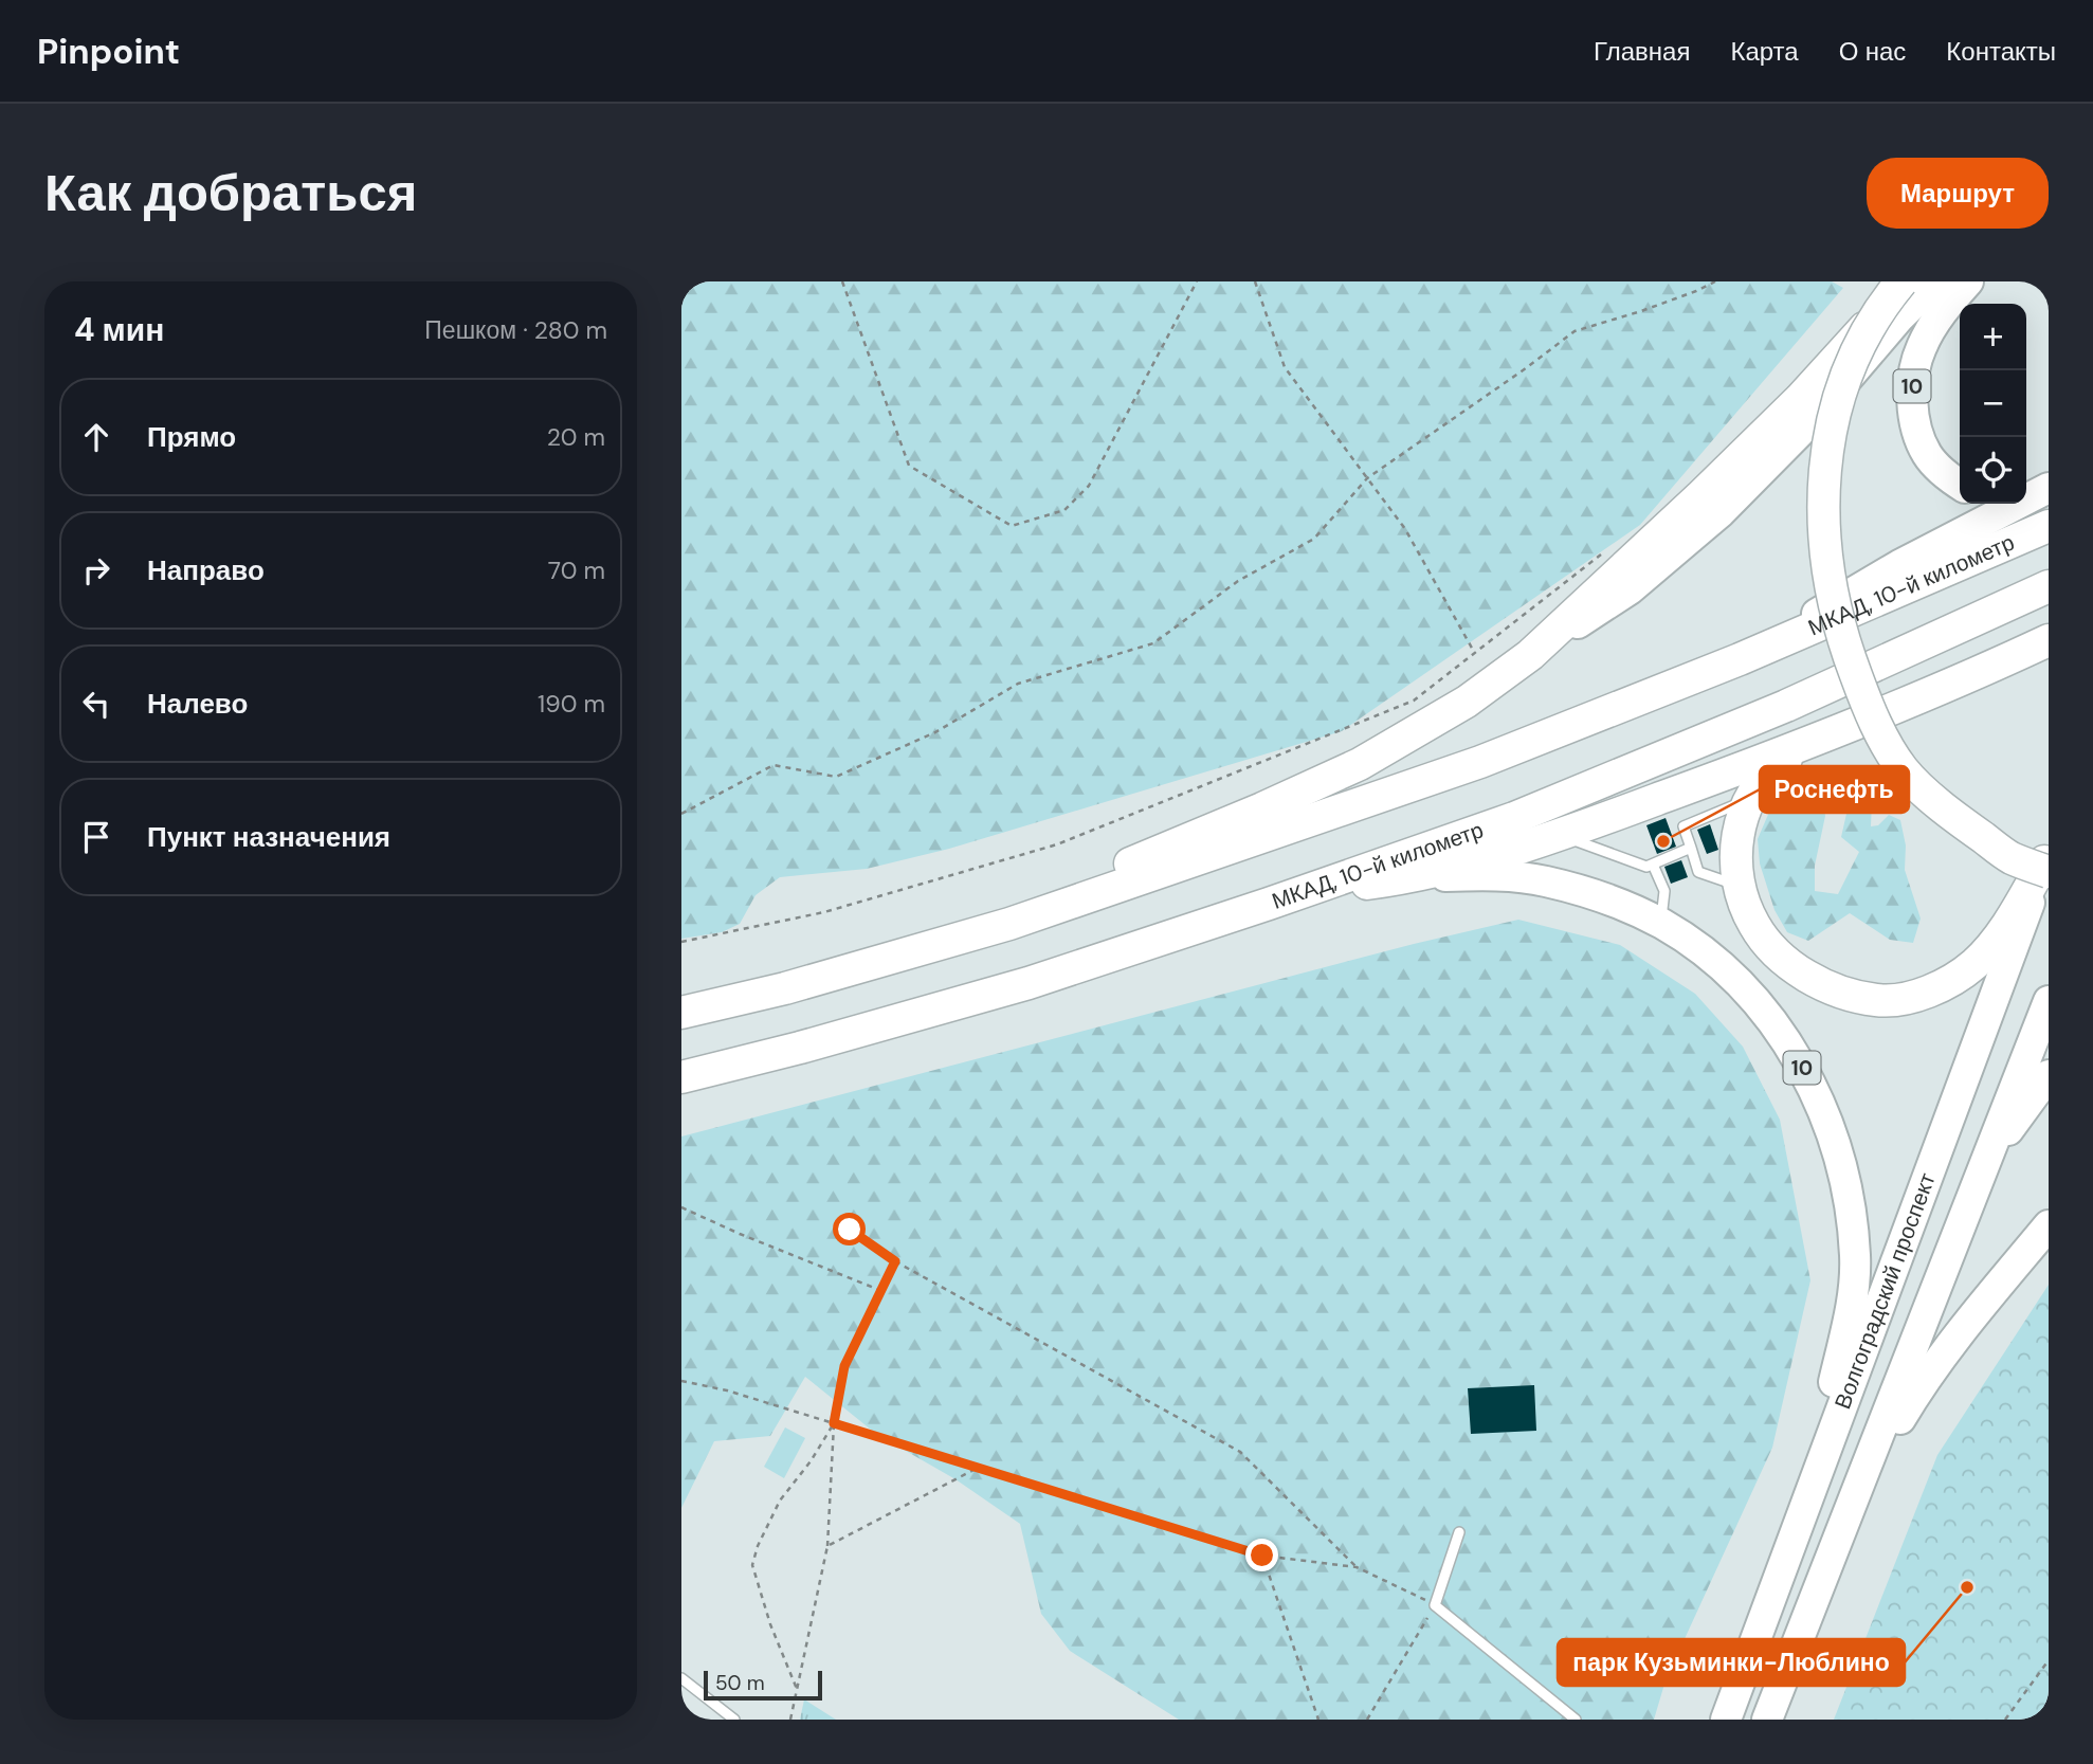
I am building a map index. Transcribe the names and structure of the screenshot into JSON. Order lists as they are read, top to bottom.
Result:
{
  "streets": {
    "highway": ["10", "МКАД, 10-й километр"],
    "main road": ["Волгоградский проспект"]
  },
  "crossings": [
    ["10", "МКАД, 10-й километр"],
    ["10", "Волгоградский проспект"]
  ],
  "places": ["Роснефть", "парк Кузьминки-Люблино"],
  "scale_bar": "50 m",
  "page": {
    "header": "Pinpoint",
    "nav": [
      "Главная",
      "Карта",
      "О нас",
      "Контакты"
    ],
    "buttons": "Маршрут",
    "title": "Как добраться",
    "heading": ["4 мин", "Пешком · 280 m"],
    "map_buttons": ["+", "−"],
    "list": [
      ["Прямо", "20 m"],
      ["Направо", "70 m"],
      ["Налево", "190 m"],
      "Пункт назначения"
    ],
    "scale": "50 m"
  }
}
